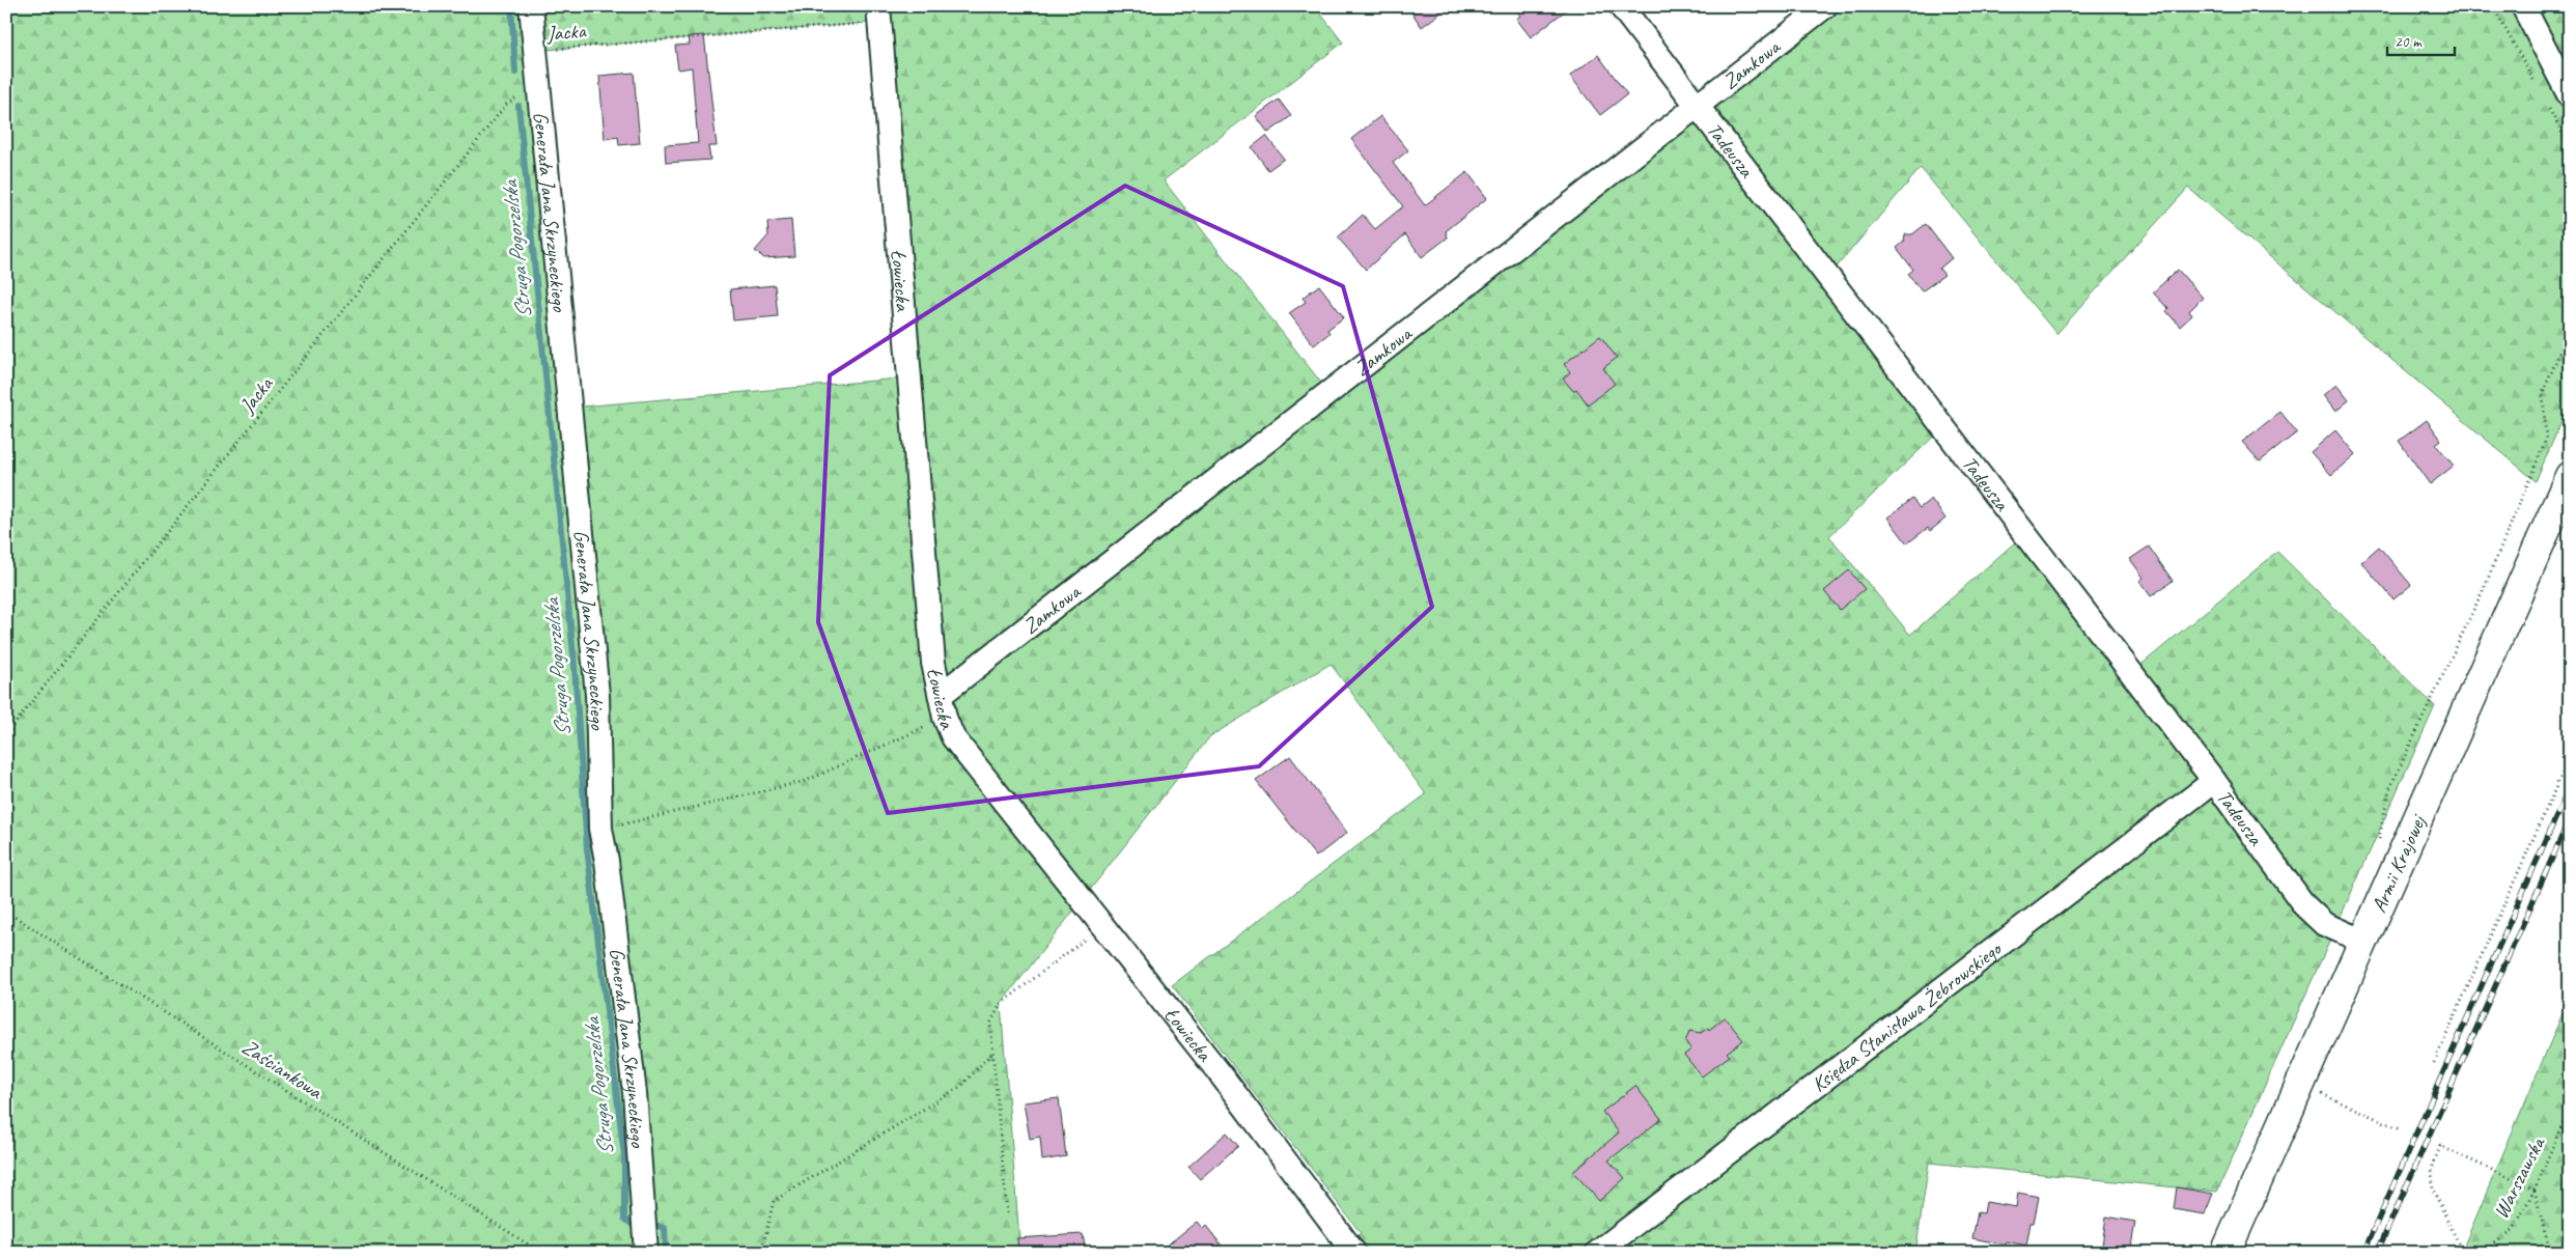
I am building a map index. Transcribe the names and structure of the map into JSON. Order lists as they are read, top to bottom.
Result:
{
  "streets": {
    "main road": ["Armii Krajowej"],
    "street": [
      "Zamkowa",
      "Tadeusza",
      "Generała Jana Skrzyneckiego",
      "Łowiecka",
      "Księdza Stanisława Żebrowskiego"
    ],
    "path": ["Jacka", "Zaściankowa", "Warszawska"]
  },
  "crossings": [
    ["Jacka", "Generała Jana Skrzyneckiego"],
    ["Jacka", "Łowiecka"],
    ["Zamkowa", "Tadeusza"],
    ["Zamkowa", "Łowiecka"],
    ["Tadeusza", "Armii Krajowej"],
    ["Tadeusza", "Księdza Stanisława Żebrowskiego"]
  ],
  "water": ["Struga Pogorzelska"],
  "scale_bar": "20 m"
}
